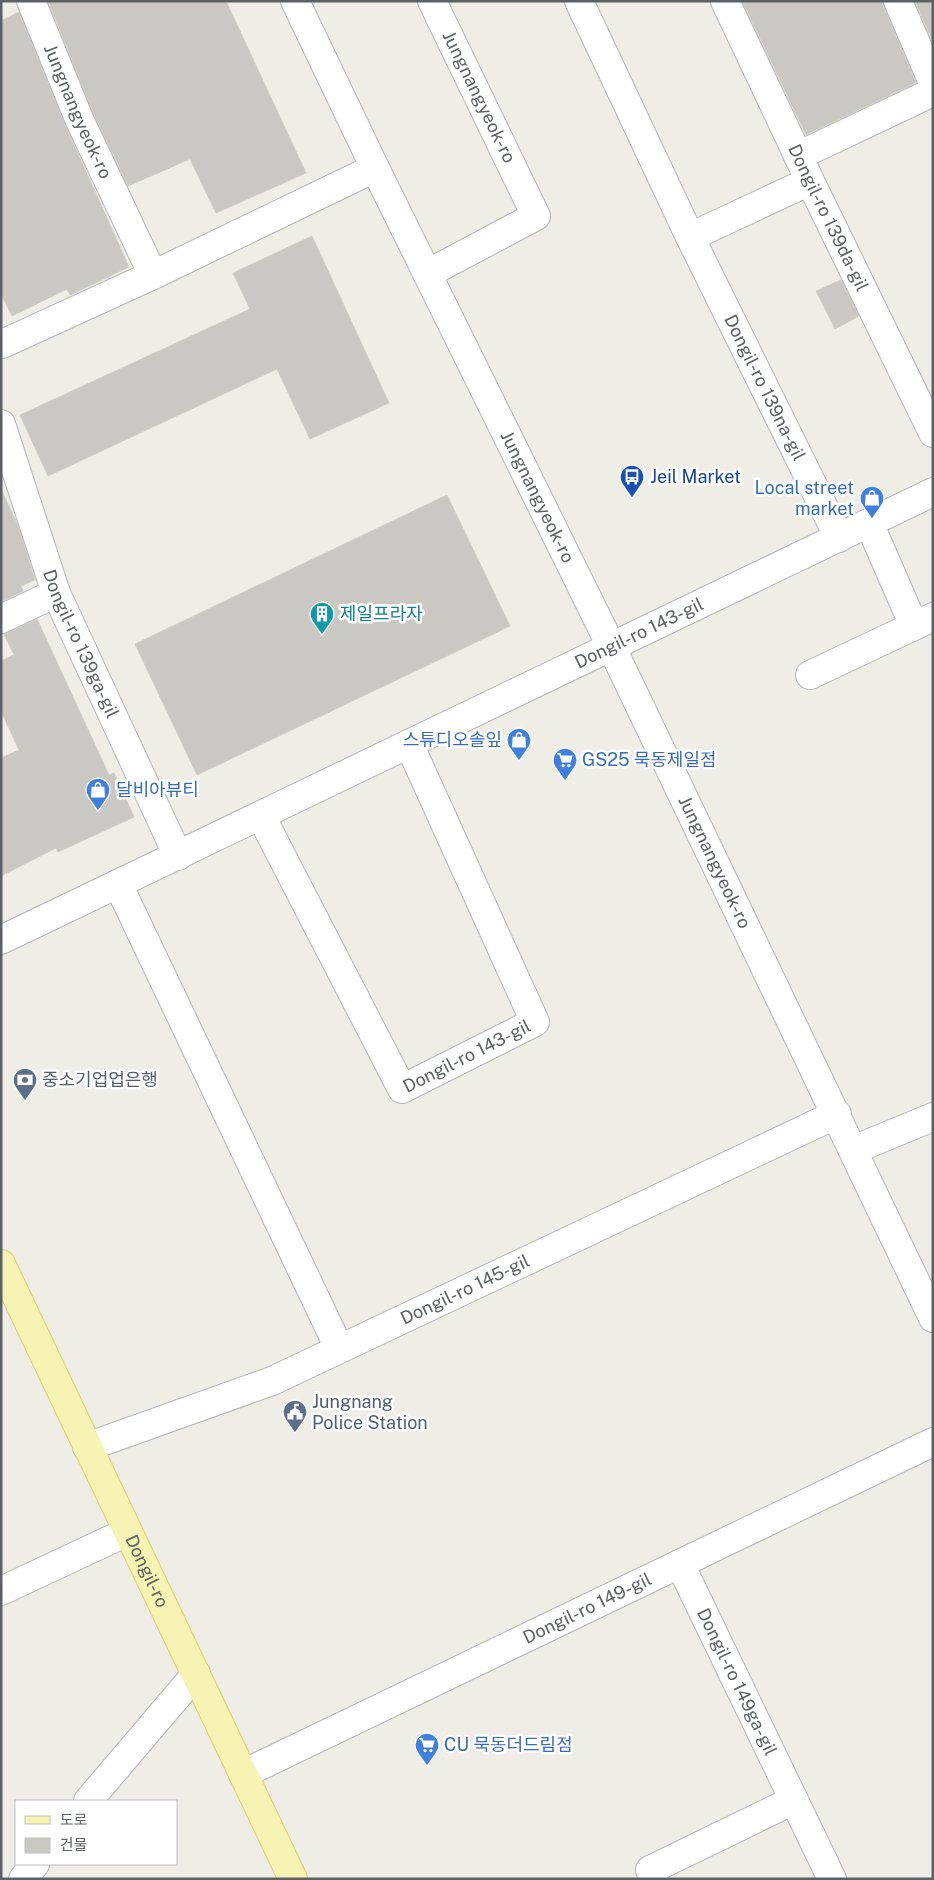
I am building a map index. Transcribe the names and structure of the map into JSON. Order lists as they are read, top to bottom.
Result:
{
  "streets": {
    "main road": ["Dongil-ro"],
    "street": [
      "Jungnangyeok-ro",
      "Dongil-ro 139da-gil",
      "Dongil-ro 139na-gil",
      "Dongil-ro 143-gil",
      "Dongil-ro 139ga-gil",
      "Dongil-ro 145-gil",
      "Dongil-ro 149-gil",
      "Dongil-ro 149ga-gil"
    ]
  },
  "crossings": [
    ["Jungnangyeok-ro", "Dongil-ro 143-gil"],
    ["Jungnangyeok-ro", "Dongil-ro 145-gil"],
    ["Dongil-ro 139na-gil", "Dongil-ro 143-gil"],
    ["Dongil-ro 143-gil", "Dongil-ro 139ga-gil"],
    ["Dongil-ro 145-gil", "Dongil-ro"],
    ["Dongil-ro", "Dongil-ro 149-gil"],
    ["Dongil-ro 149-gil", "Dongil-ro 149ga-gil"]
  ],
  "places": {
    "bus stop": ["Jeil Market"],
    "shop": ["Local street market", "스튜디오솔잎", "달비아뷰티"],
    "building": ["제일프라자"],
    "supermarket": ["GS25 묵동제일점", "CU 묵동더드림점"],
    "bank": ["중소기업업은행"],
    "public building": ["Jungnang Police Station"]
  },
  "legend": ["도로", "건물"]
}
